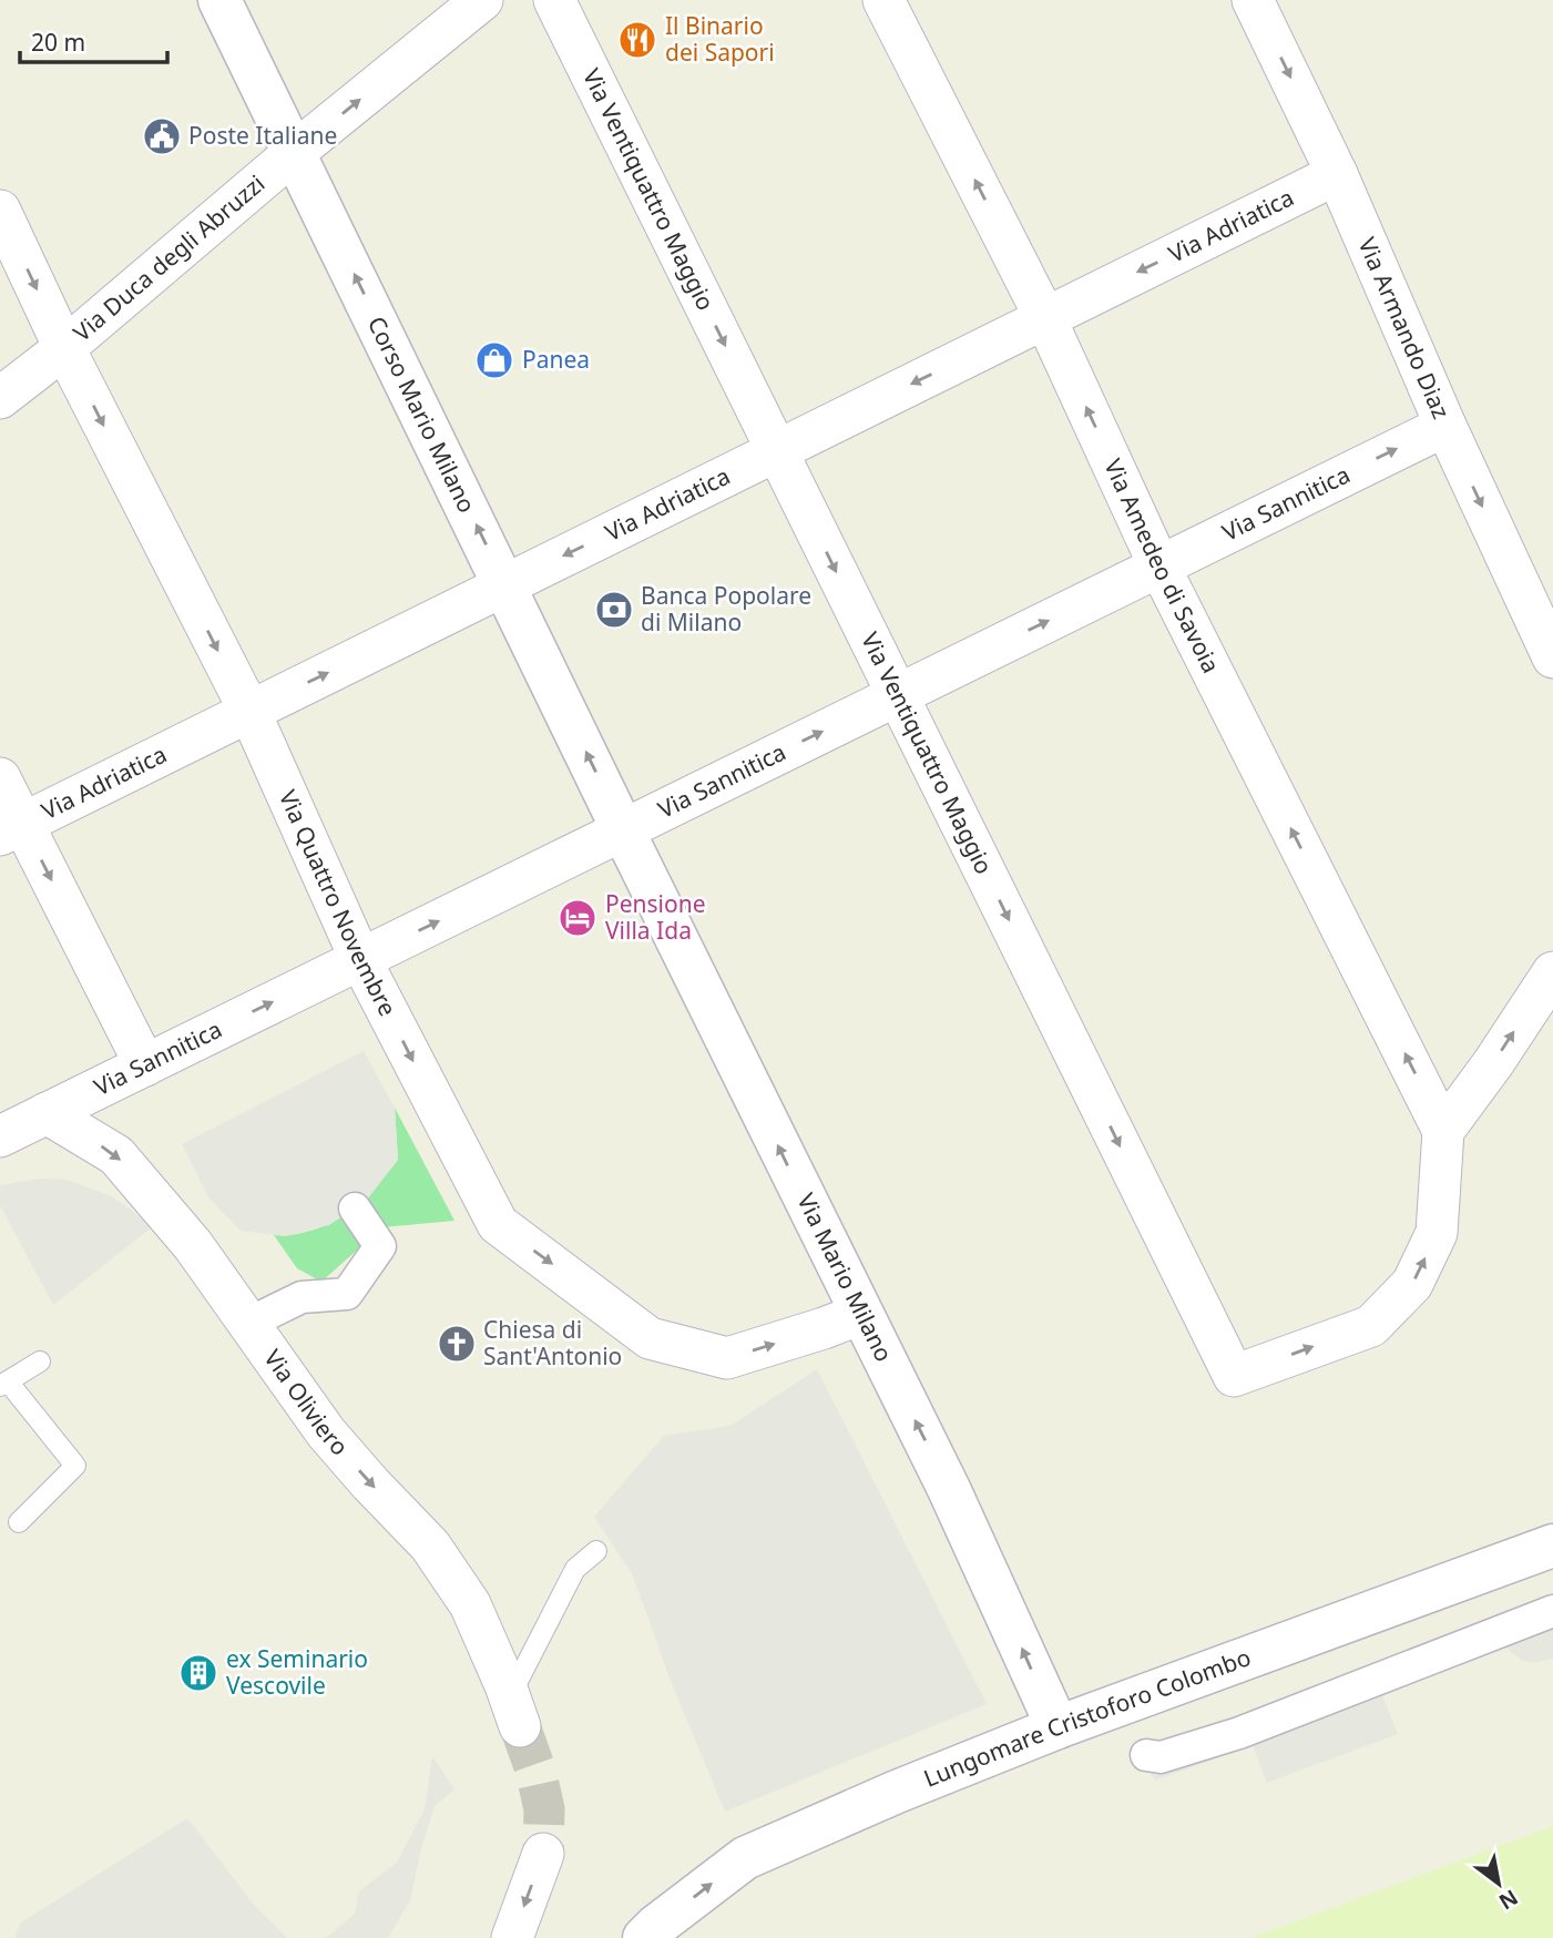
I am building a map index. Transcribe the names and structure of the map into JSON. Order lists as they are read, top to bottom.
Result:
{
  "streets": {
    "street": [
      "Via Ventiquattro Maggio",
      "Via Adriatica",
      "Via Duca degli Abruzzi",
      "Via Armando Diaz",
      "Corso Mario Milano",
      "Via Sannitica",
      "Via Amedeo di Savoia",
      "Via Quattro Novembre",
      "Via Mario Milano",
      "Via Oliviero",
      "Lungomare Cristoforo Colombo"
    ]
  },
  "crossings": [
    ["Via Ventiquattro Maggio", "Via Adriatica"],
    ["Via Ventiquattro Maggio", "Via Sannitica"],
    ["Via Ventiquattro Maggio", "Via Amedeo di Savoia"],
    ["Via Adriatica", "Via Armando Diaz"],
    ["Via Adriatica", "Corso Mario Milano"],
    ["Via Adriatica", "Via Amedeo di Savoia"],
    ["Via Adriatica", "Via Quattro Novembre"],
    ["Via Duca degli Abruzzi", "Corso Mario Milano"],
    ["Via Duca degli Abruzzi", "Via Quattro Novembre"],
    ["Via Armando Diaz", "Via Sannitica"],
    ["Corso Mario Milano", "Via Sannitica"],
    ["Corso Mario Milano", "Via Mario Milano"],
    ["Via Sannitica", "Via Amedeo di Savoia"],
    ["Via Sannitica", "Via Quattro Novembre"],
    ["Via Sannitica", "Via Mario Milano"],
    ["Via Sannitica", "Via Oliviero"],
    ["Via Quattro Novembre", "Via Mario Milano"],
    ["Via Mario Milano", "Lungomare Cristoforo Colombo"]
  ],
  "one_way": [
    "Via Duca degli Abruzzi",
    "Via Armando Diaz",
    "Corso Mario Milano",
    "Via Sannitica",
    "Via Amedeo di Savoia",
    "Via Quattro Novembre",
    "Via Mario Milano",
    "Via Oliviero",
    "Lungomare Cristoforo Colombo"
  ],
  "places": {
    "restaurant": ["Il Binario dei Sapori"],
    "public building": ["Poste Italiane"],
    "shop": ["Panea"],
    "bank": ["Banca Popolare di Milano"],
    "hotel": ["Pensione Villa Ida"],
    "church": ["Chiesa di Sant'Antonio"],
    "building": ["ex Seminario Vescovile"]
  },
  "scale_bar": "20 m",
  "north": "bottom right"
}
